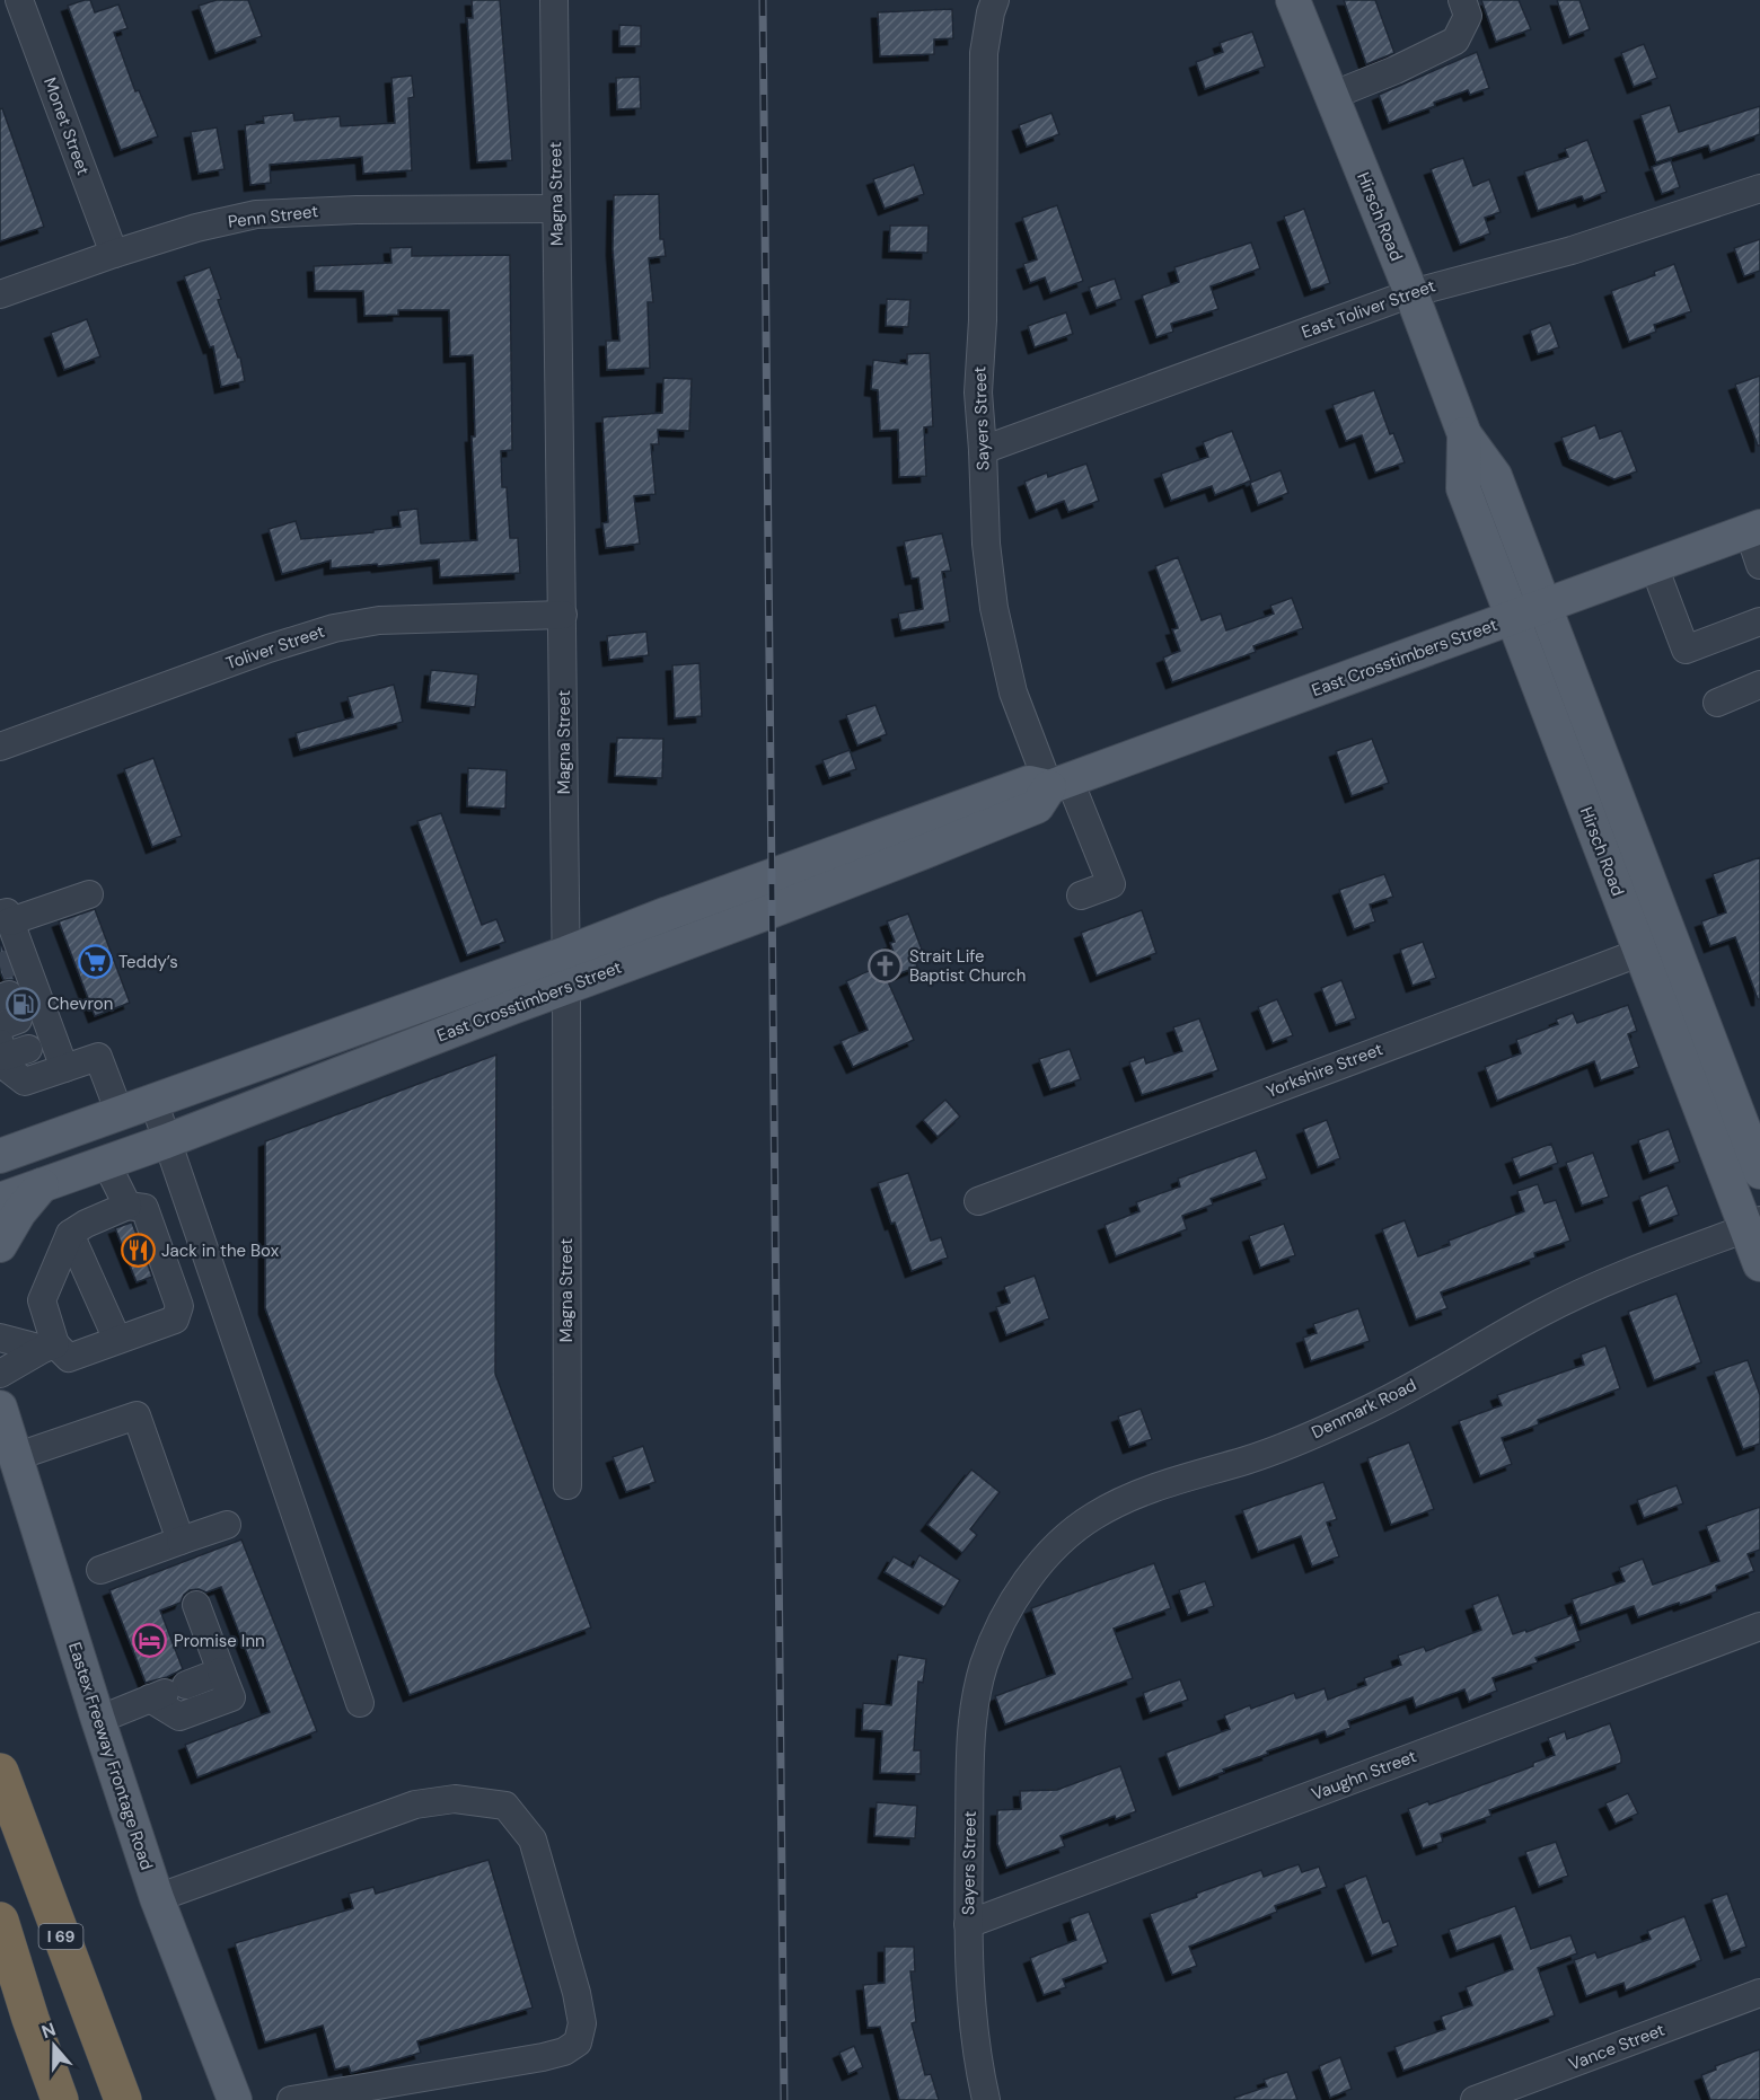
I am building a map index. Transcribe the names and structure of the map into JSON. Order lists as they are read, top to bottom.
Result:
{
  "streets": {
    "highway": ["I 69"],
    "main road": ["Hirsch Road", "East Crosstimbers Street", "Eastex Freeway Frontage Road"],
    "street": [
      "Monet Street",
      "Magna Street",
      "Penn Street",
      "East Toliver Street",
      "Sayers Street",
      "Toliver Street",
      "Yorkshire Street",
      "Denmark Road",
      "Vaughn Street",
      "Vance Street"
    ]
  },
  "crossings": [
    ["Monet Street", "Penn Street"],
    ["Magna Street", "Penn Street"],
    ["Magna Street", "Toliver Street"],
    ["Magna Street", "East Crosstimbers Street"],
    ["Hirsch Road", "East Toliver Street"],
    ["Hirsch Road", "East Crosstimbers Street"],
    ["Hirsch Road", "Yorkshire Street"],
    ["Hirsch Road", "Denmark Road"],
    ["East Toliver Street", "Sayers Street"],
    ["Sayers Street", "East Crosstimbers Street"],
    ["Sayers Street", "Denmark Road"],
    ["Sayers Street", "Vaughn Street"]
  ],
  "places": {
    "supermarket": ["Teddy’s"],
    "church": ["Strait Life Baptist Church"],
    "fuel station": ["Chevron"],
    "restaurant": ["Jack in the Box"],
    "hotel": ["Promise Inn"]
  },
  "north": "top"
}
